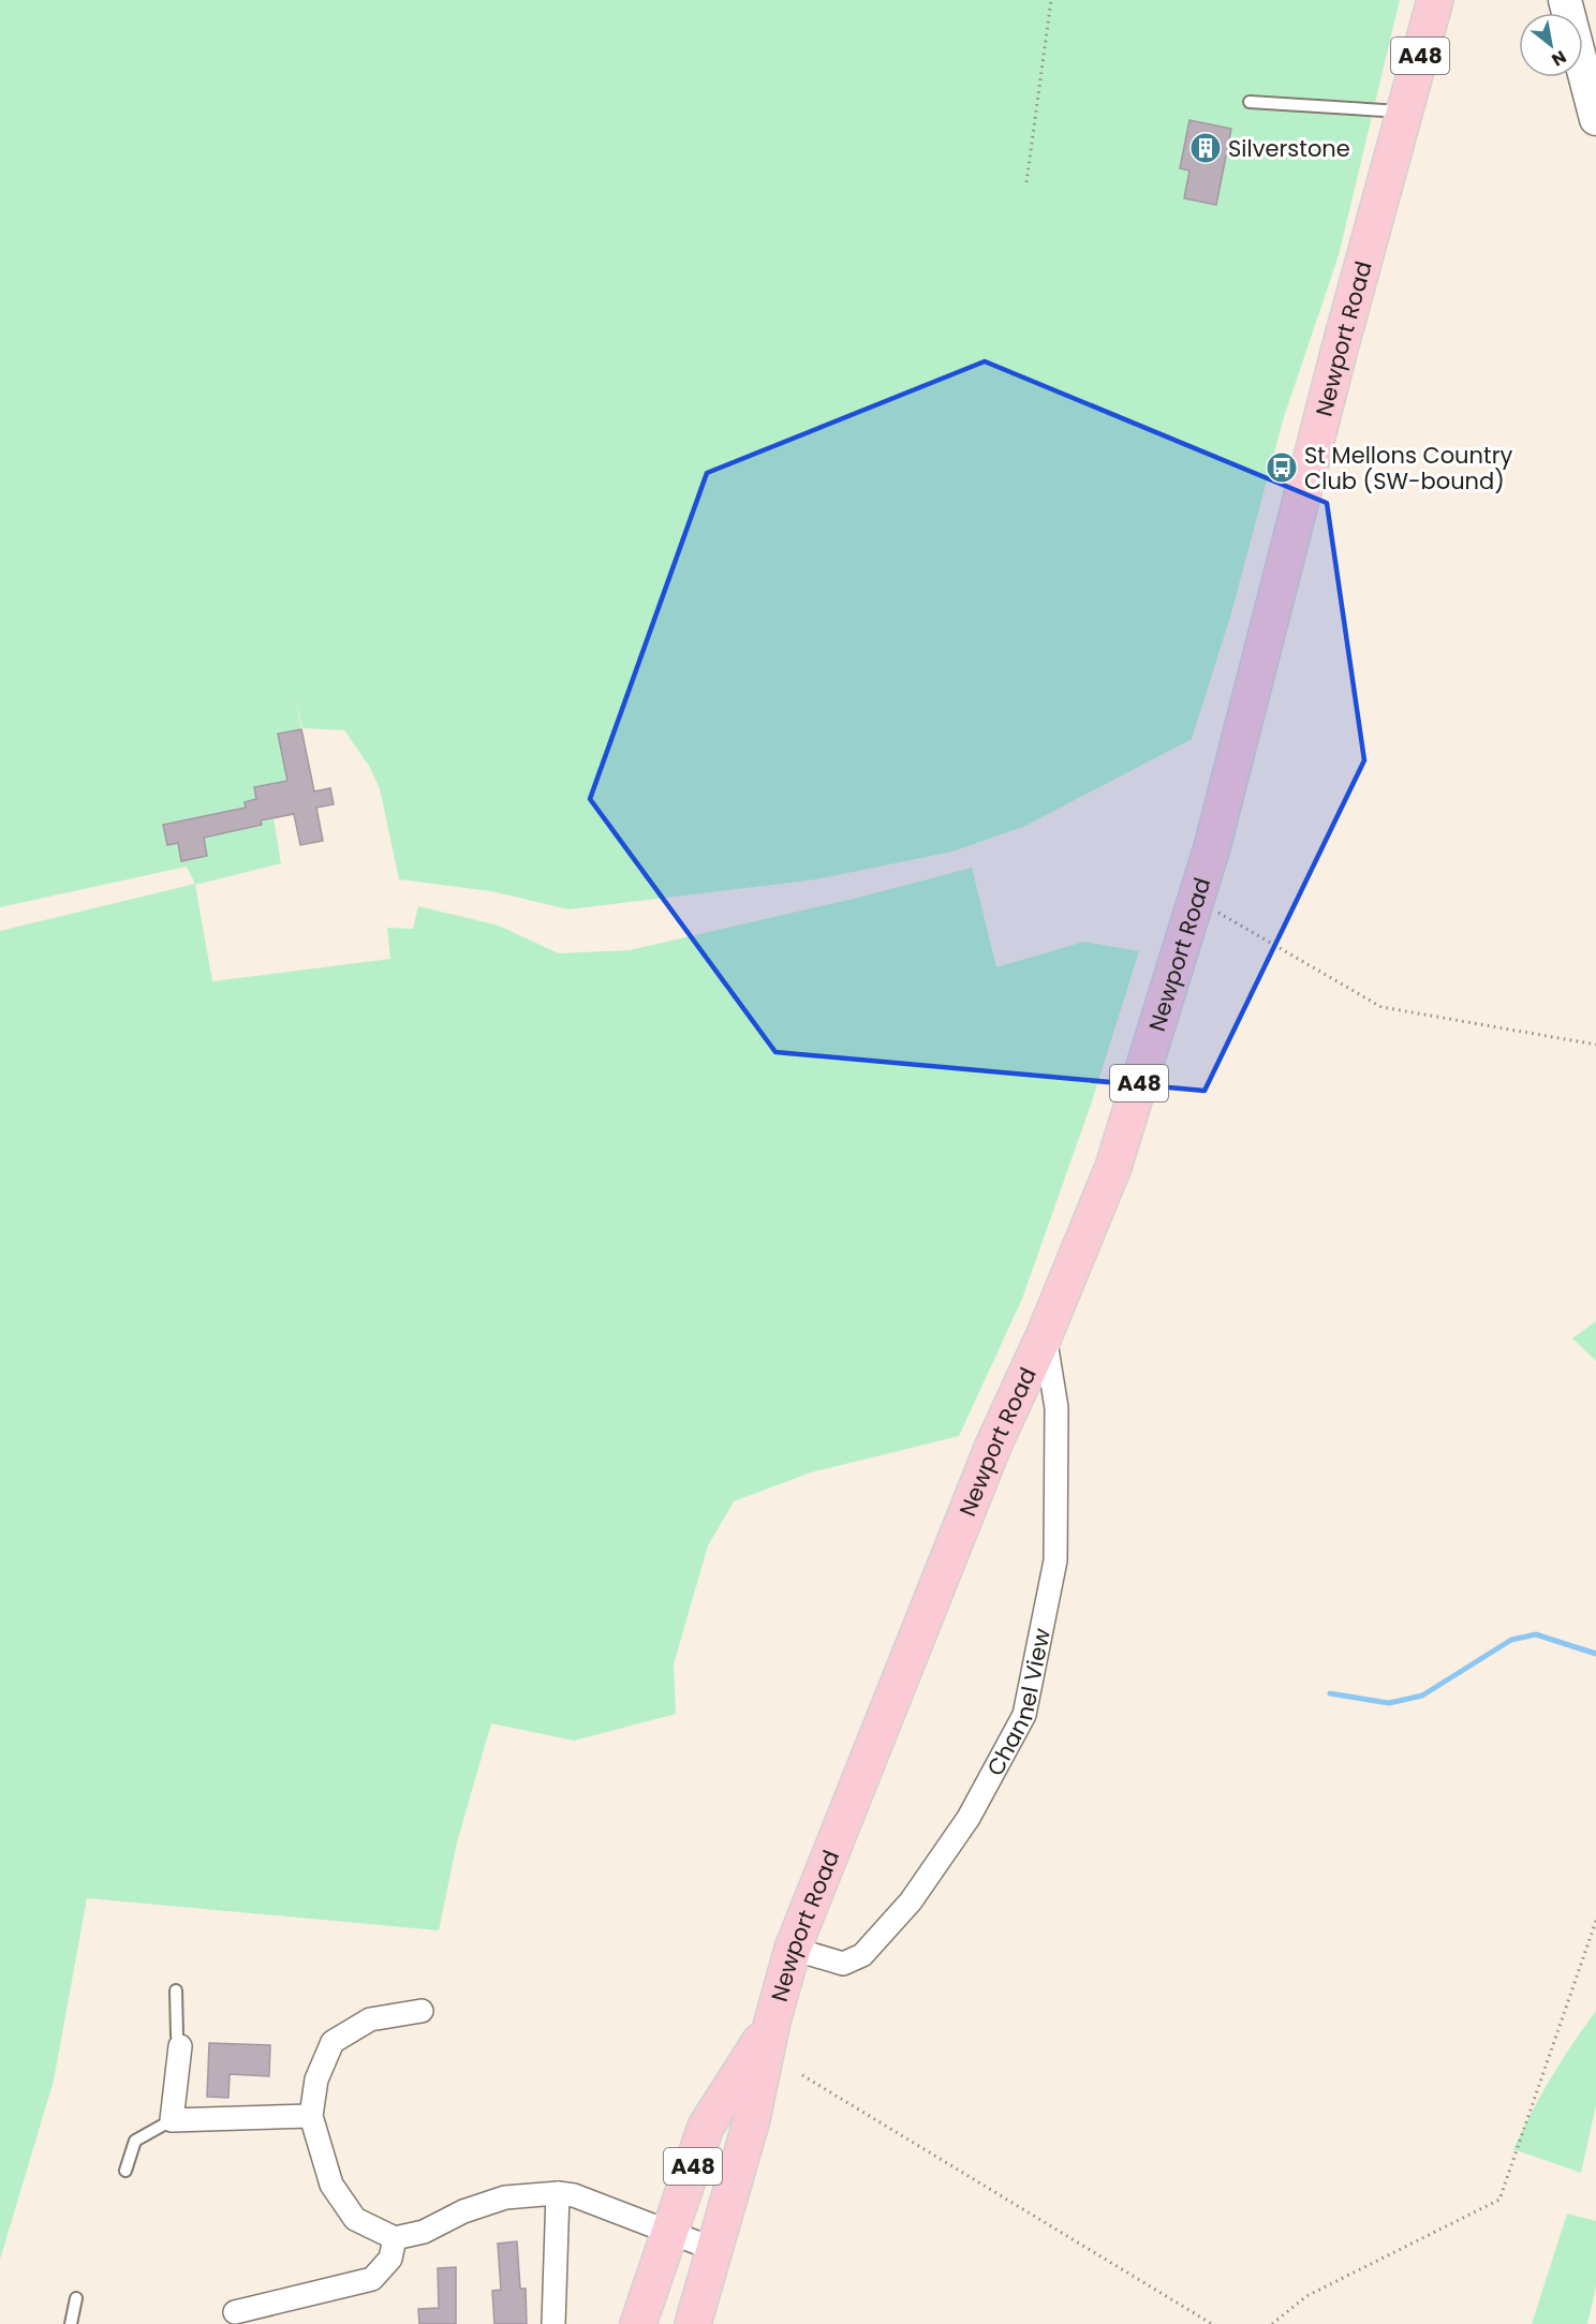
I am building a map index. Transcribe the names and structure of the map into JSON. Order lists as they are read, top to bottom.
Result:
{
  "streets": {
    "main road": ["A48", "Newport Road"],
    "street": ["Channel View"]
  },
  "crossings": [
    ["Newport Road", "Channel View"]
  ],
  "places": {
    "building": ["Silverstone"],
    "bus stop": ["St Mellons Country Club (SW-bound)"]
  },
  "north": "bottom right"
}
